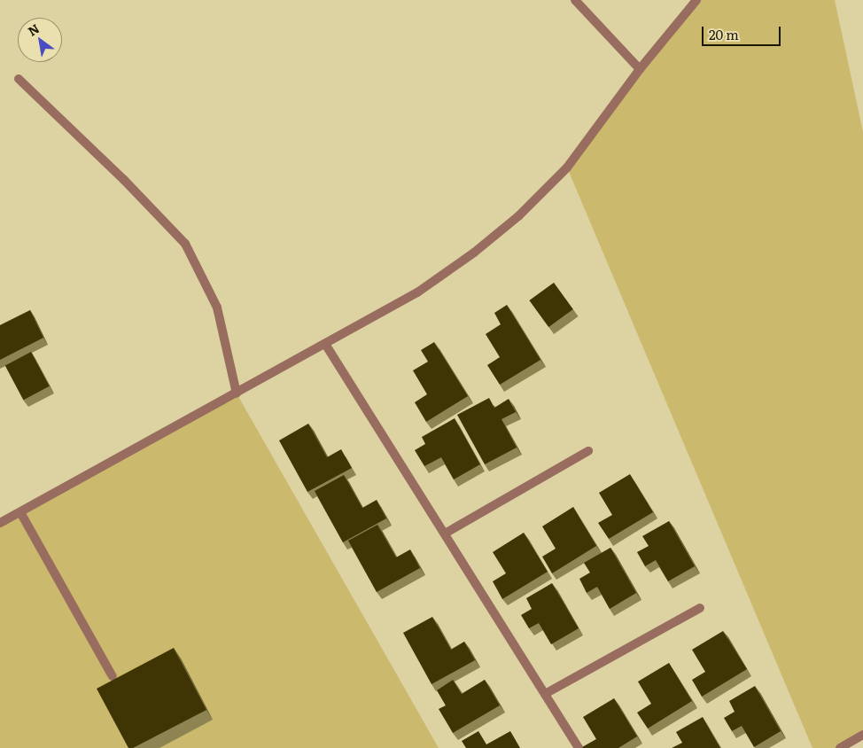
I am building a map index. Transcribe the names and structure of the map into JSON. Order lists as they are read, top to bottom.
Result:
{
  "scale_bar": "20 m",
  "north": "top left"
}
